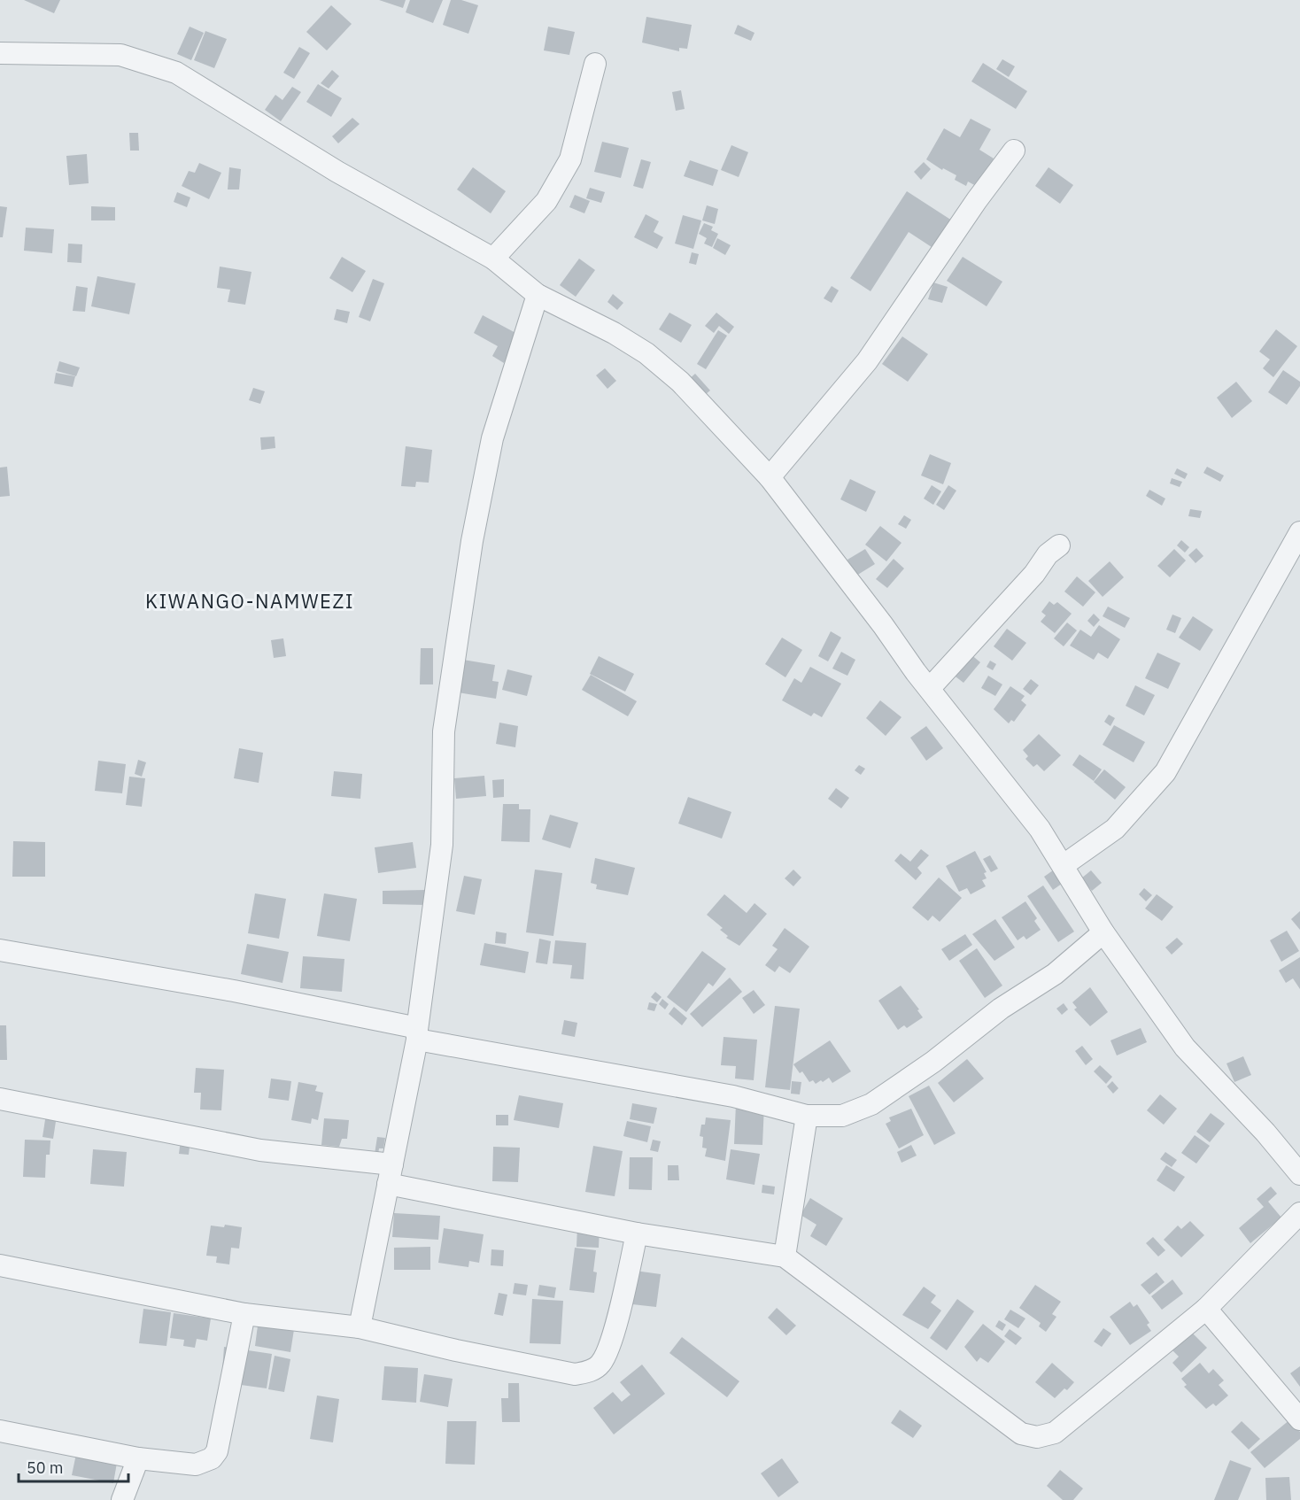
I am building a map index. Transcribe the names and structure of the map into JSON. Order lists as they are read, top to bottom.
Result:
{
  "districts": ["KIWANGO-NAMWEZI"],
  "scale_bar": "50 m"
}
